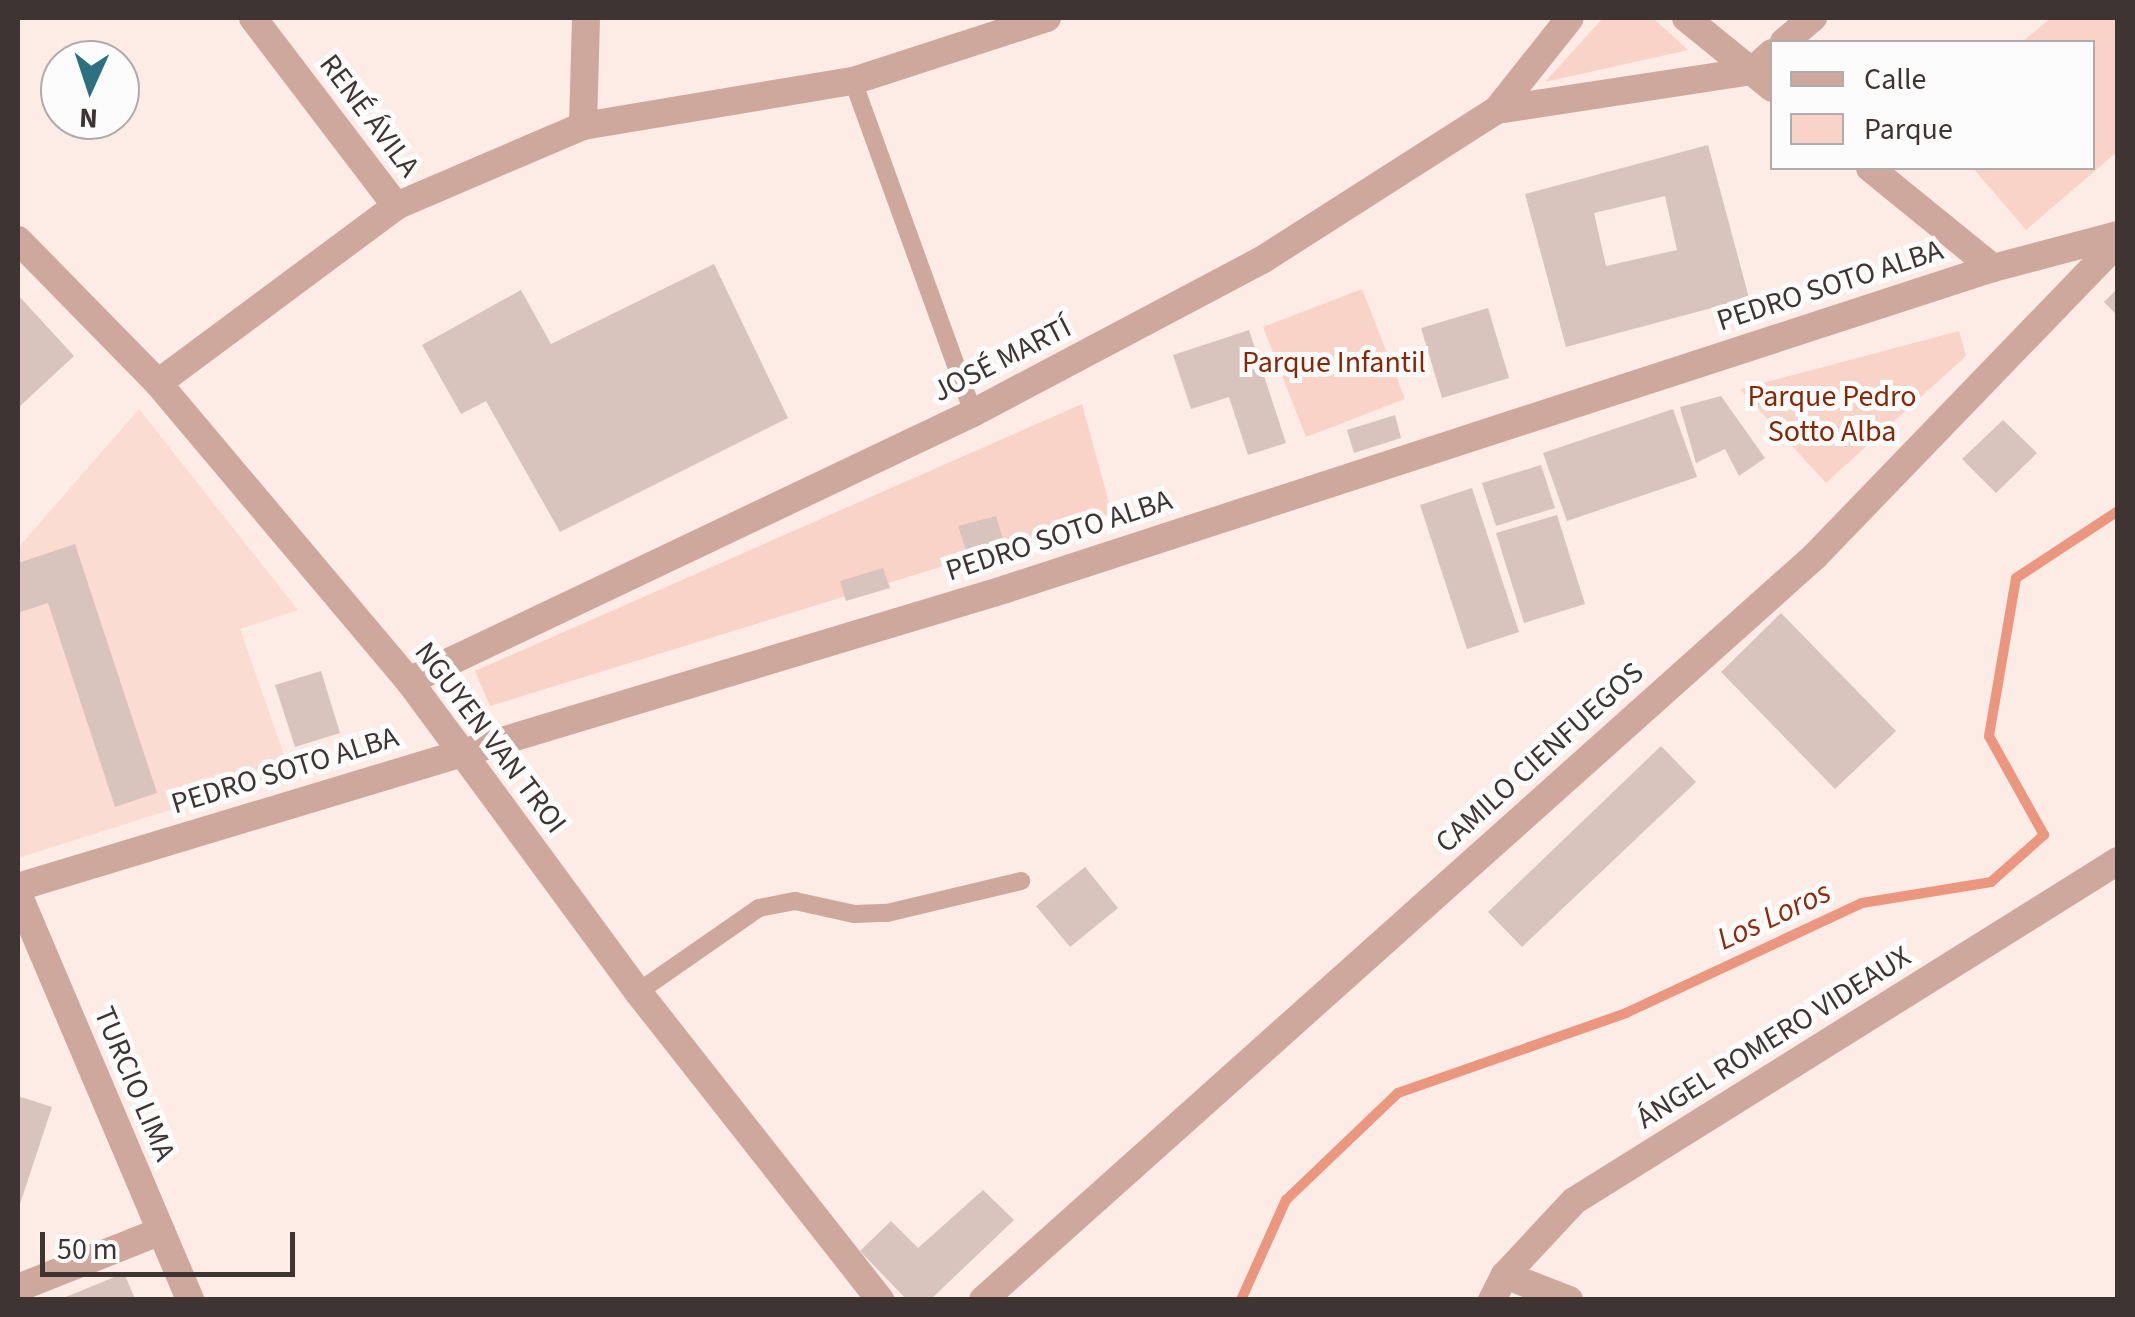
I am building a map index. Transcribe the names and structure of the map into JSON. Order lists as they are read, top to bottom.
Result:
{
  "streets": {
    "street": [
      "RENÉ ÁVILA",
      "PEDRO SOTO ALBA",
      "JOSÉ MARTÍ",
      "NGUYEN VAN TROI",
      "CAMILO CIENFUEGOS",
      "ÁNGEL ROMERO VIDEAUX",
      "TURCIO LIMA"
    ]
  },
  "crossings": [
    ["PEDRO SOTO ALBA", "NGUYEN VAN TROI"],
    ["PEDRO SOTO ALBA", "CAMILO CIENFUEGOS"],
    ["PEDRO SOTO ALBA", "TURCIO LIMA"],
    ["JOSÉ MARTÍ", "NGUYEN VAN TROI"]
  ],
  "water": ["Los Loros"],
  "parks": ["Parque Infantil", "Parque Pedro Sotto Alba"],
  "legend": ["Calle", "Parque"],
  "scale_bar": "50 m",
  "north": "bottom"
}
